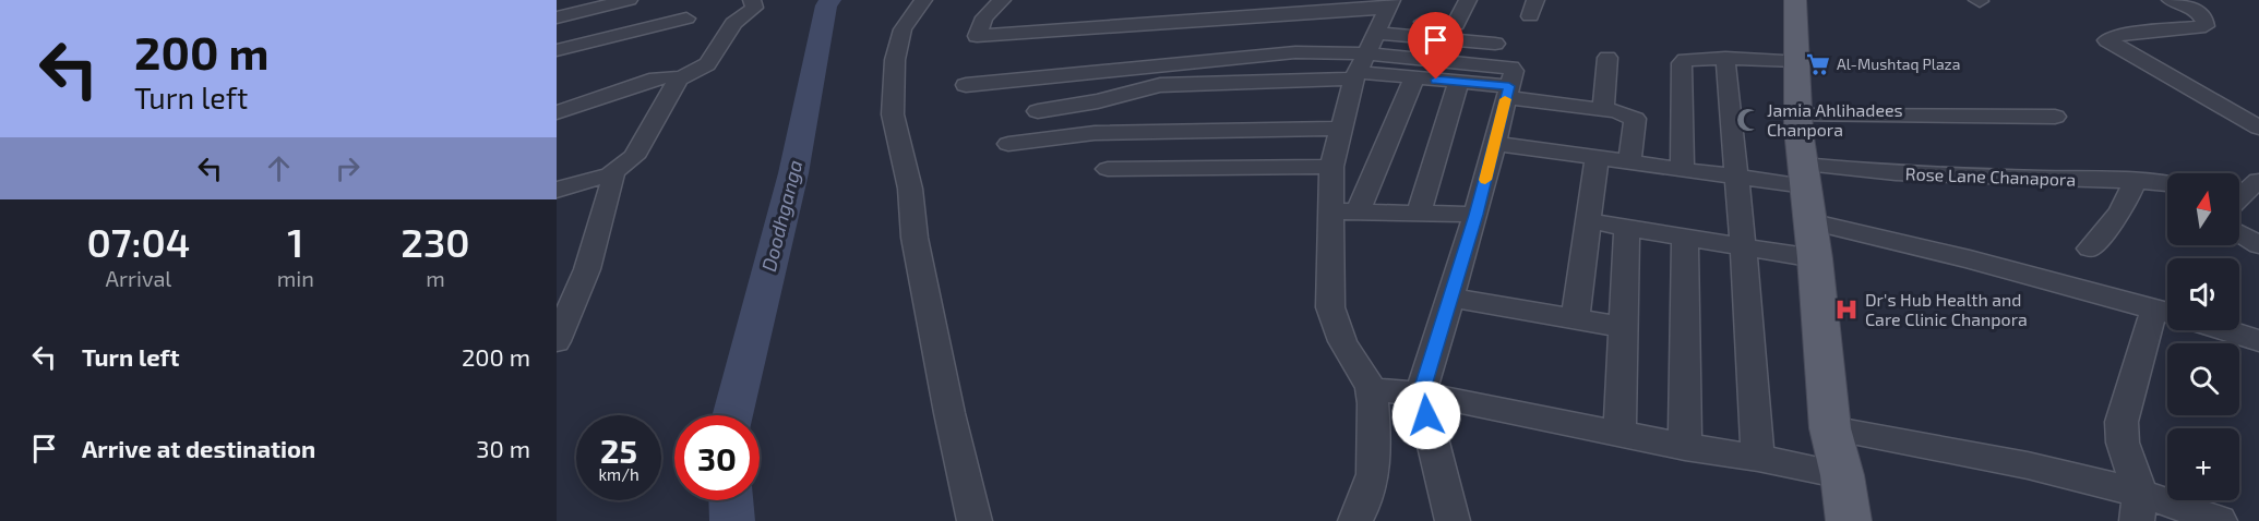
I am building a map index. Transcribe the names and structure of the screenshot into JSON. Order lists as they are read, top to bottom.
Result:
{
  "streets": {
    "street": ["Rose Lane Chanapora"]
  },
  "water": ["Doodhganga"],
  "places": {
    "supermarket": ["Al-Mushtaq Plaza"],
    "mosque": ["Jamia Ahlihadees Chanpora"],
    "hospital": ["Dr's Hub Health and Care Clinic Chanpora"]
  },
  "north": "top",
  "page": {
    "turn": ["200 m", "Turn left"],
    "map_buttons": "+",
    "eta": [
      "07:04",
      "Arrival",
      "1",
      "min",
      "230",
      "m"
    ],
    "list": [
      {
        "name": "Turn left",
        "value": "200 m"
      },
      {
        "name": "Arrive at destination",
        "value": "30 m"
      }
    ],
    "speed": "25 km/h",
    "limit": "30"
  }
}
